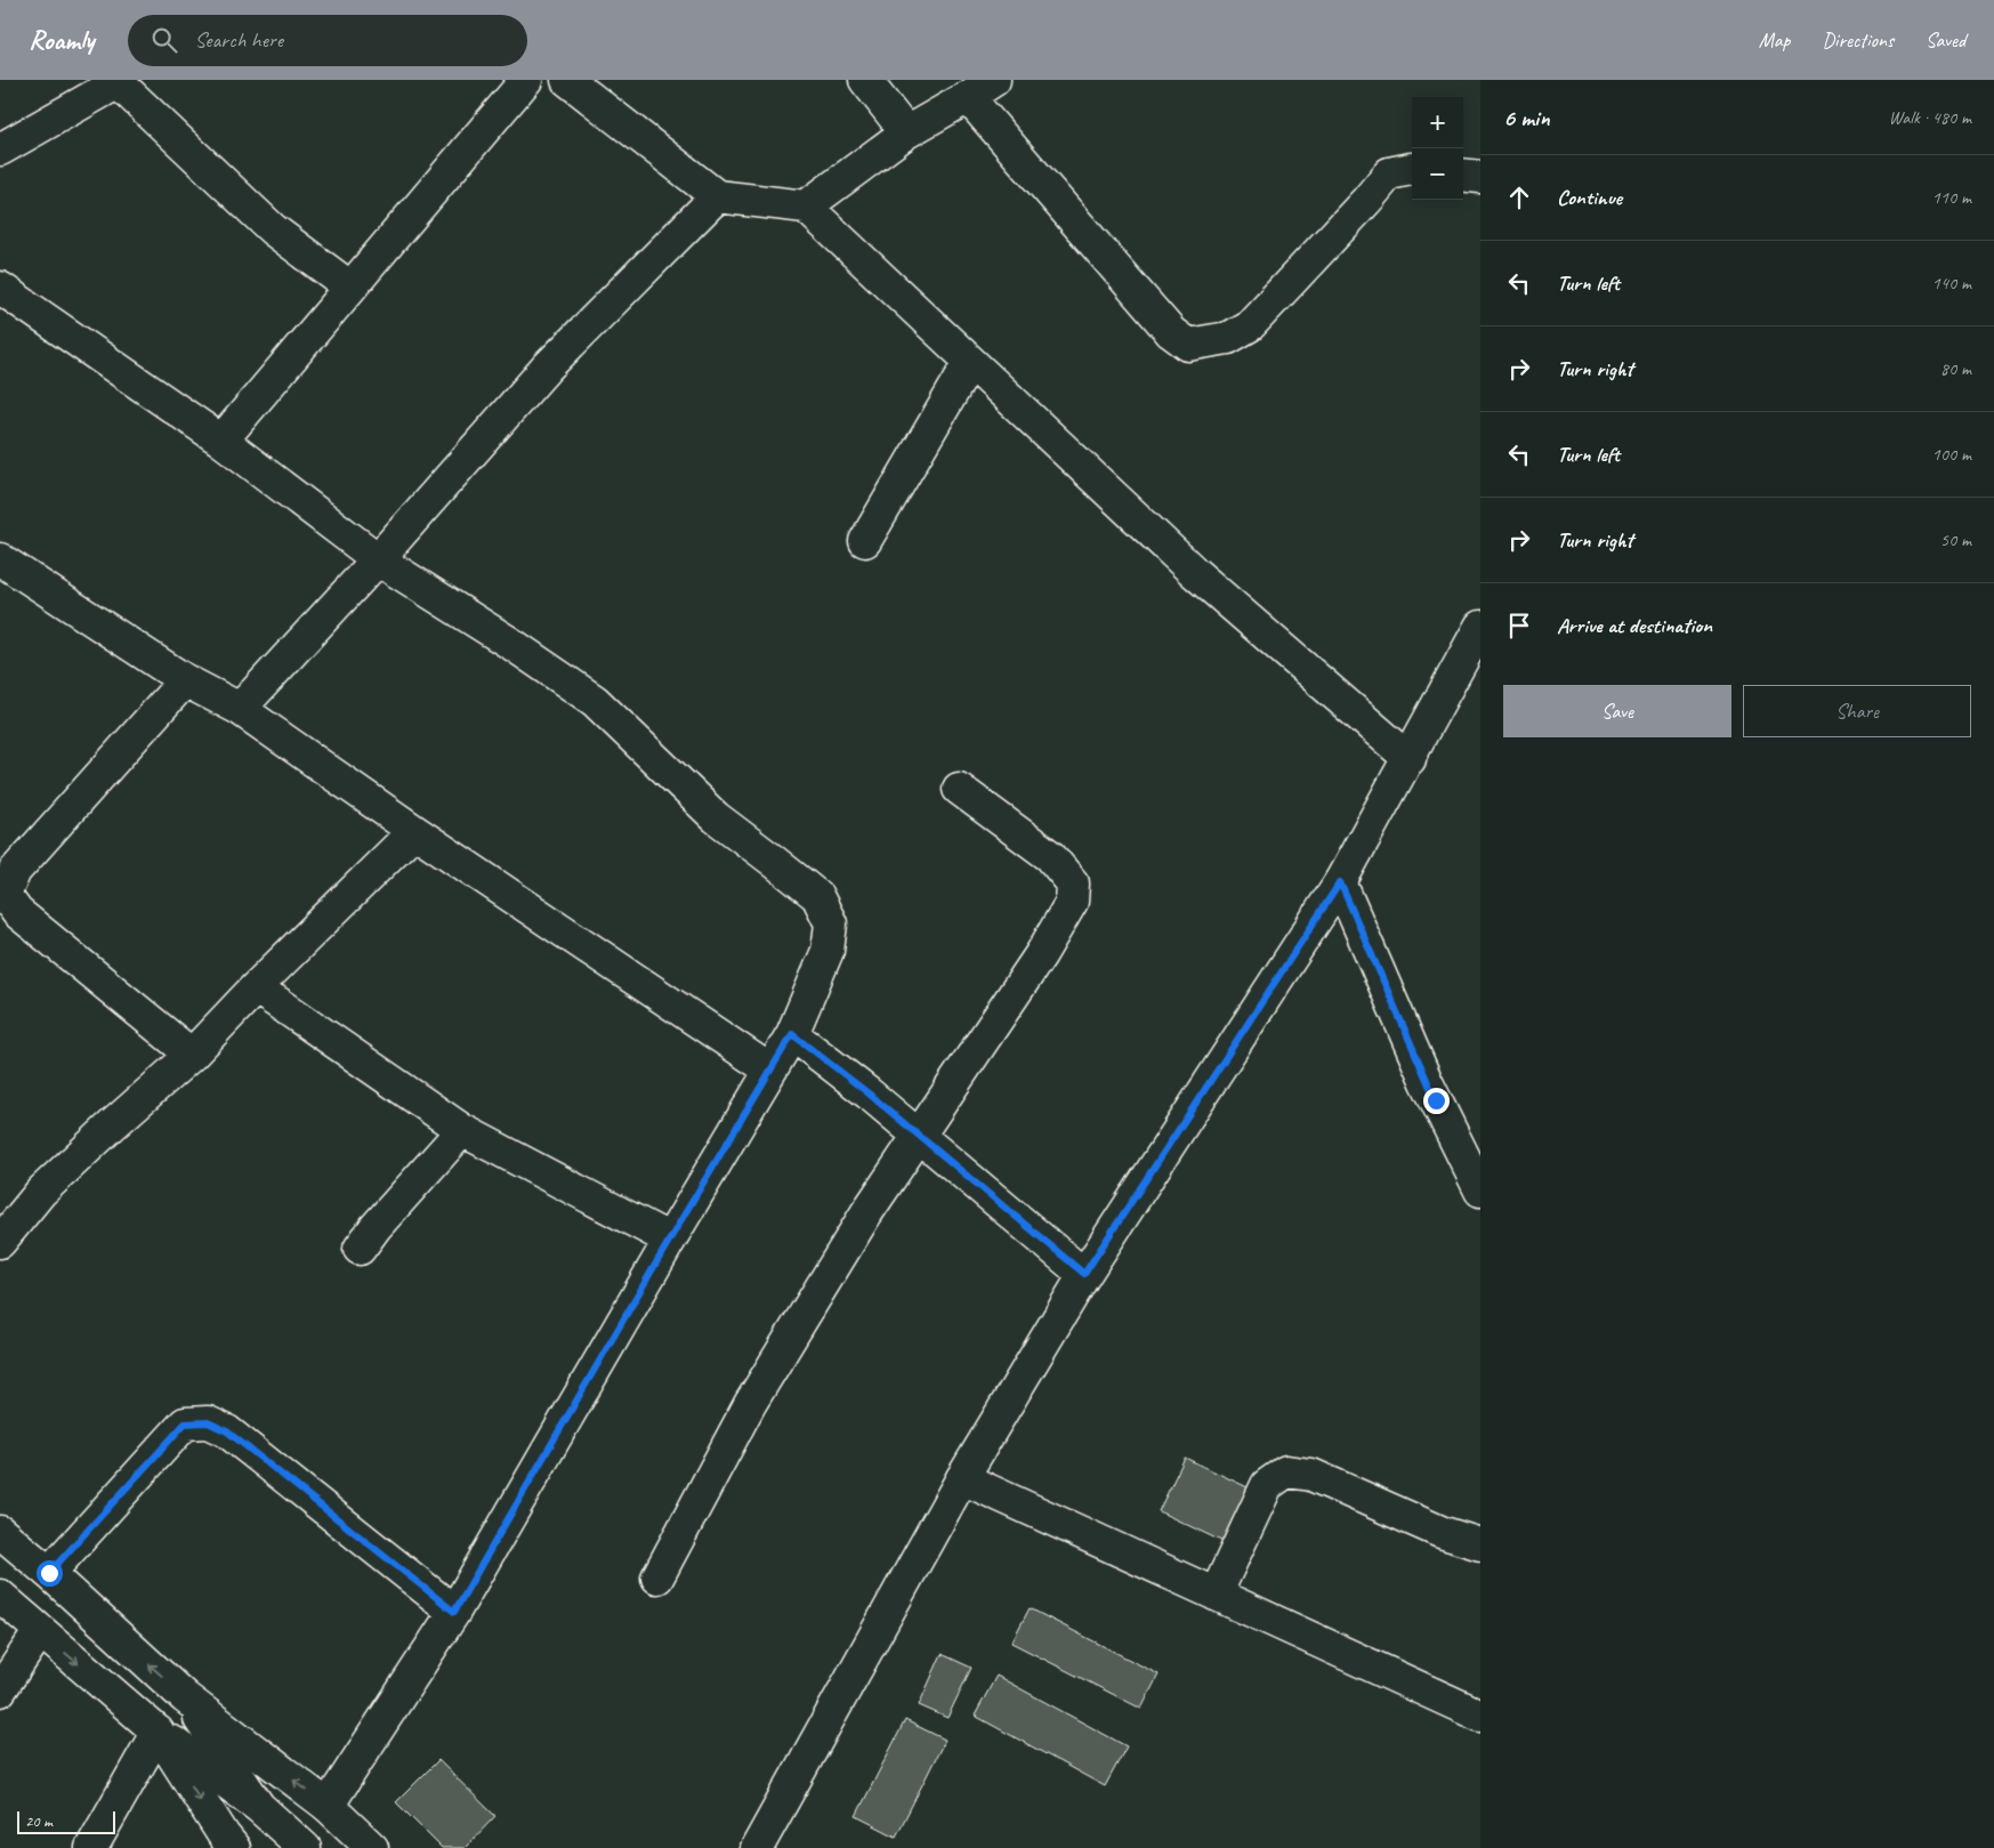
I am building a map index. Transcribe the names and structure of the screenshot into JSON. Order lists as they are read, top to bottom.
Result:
{
  "scale_bar": "20 m",
  "page": {
    "header": "Roamly",
    "search": "Search here",
    "nav": ["Map", "Directions", "Saved"],
    "heading": ["6 min", "Walk · 480 m"],
    "map_buttons": ["+", "−"],
    "list": [
      ["Continue", "110 m"],
      ["Turn left", "140 m"],
      ["Turn right", "80 m"],
      ["Turn left", "100 m"],
      ["Turn right", "50 m"],
      "Arrive at destination"
    ],
    "buttons": ["Save", "Share"],
    "scale": "20 m"
  }
}
